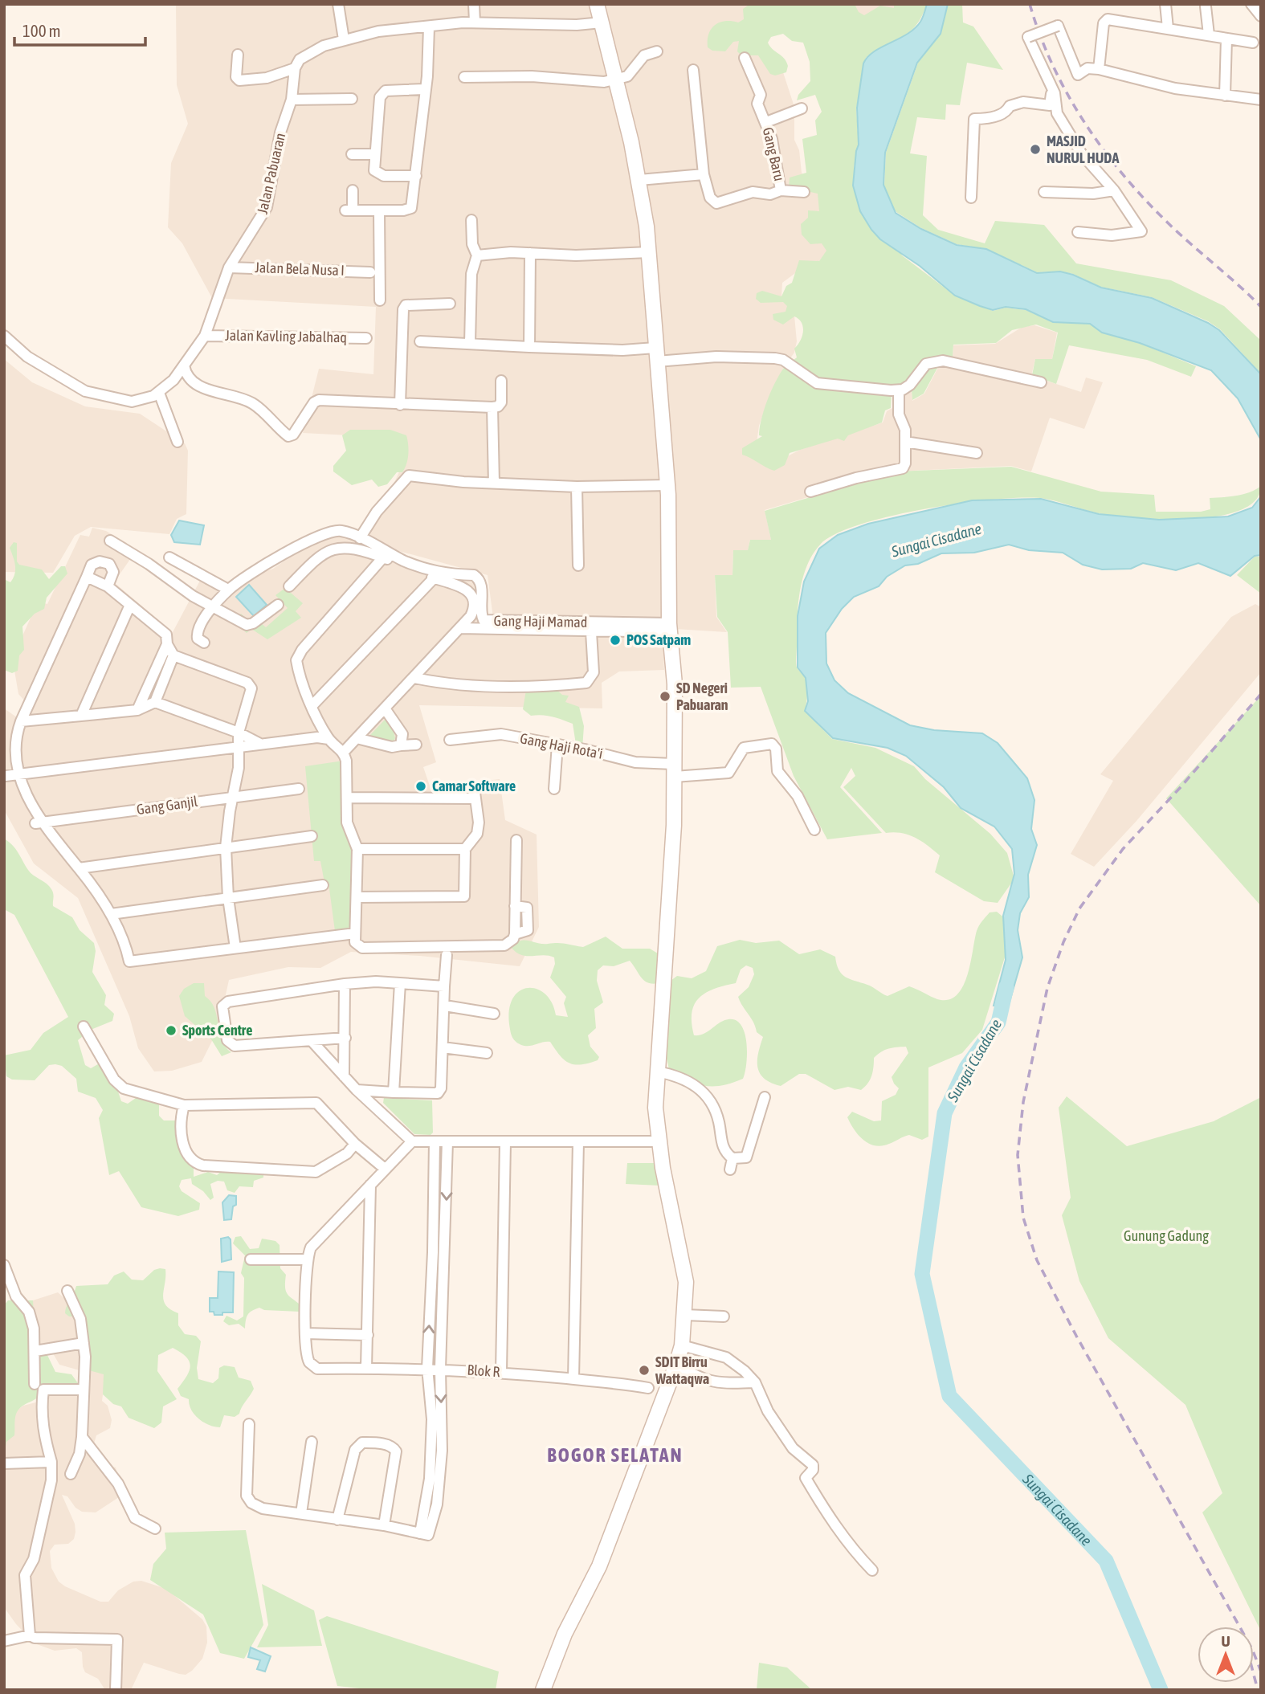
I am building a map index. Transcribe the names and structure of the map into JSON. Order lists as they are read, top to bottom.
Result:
{
  "streets": {
    "street": [
      "Gang Baru",
      "Jalan Pabuaran",
      "Jalan Bela Nusa I",
      "Jalan Kavling Jabalhaq",
      "Gang Haji Mamad",
      "Gang Haji Rota'i",
      "Gang Ganjil",
      "Blok R"
    ]
  },
  "crossings": [
    ["Jalan Pabuaran", "Jalan Bela Nusa I"],
    ["Jalan Pabuaran", "Jalan Kavling Jabalhaq"]
  ],
  "districts": ["BOGOR SELATAN"],
  "water": ["Sungai Cisadane"],
  "parks": ["Gunung Gadung"],
  "places": [
    "MASJID NURUL HUDA",
    "POS Satpam",
    "SD Negeri Pabuaran",
    "Camar Software",
    "Sports Centre",
    "SDIT Birru Wattaqwa"
  ],
  "scale_bar": "100 m",
  "north": "top"
}
